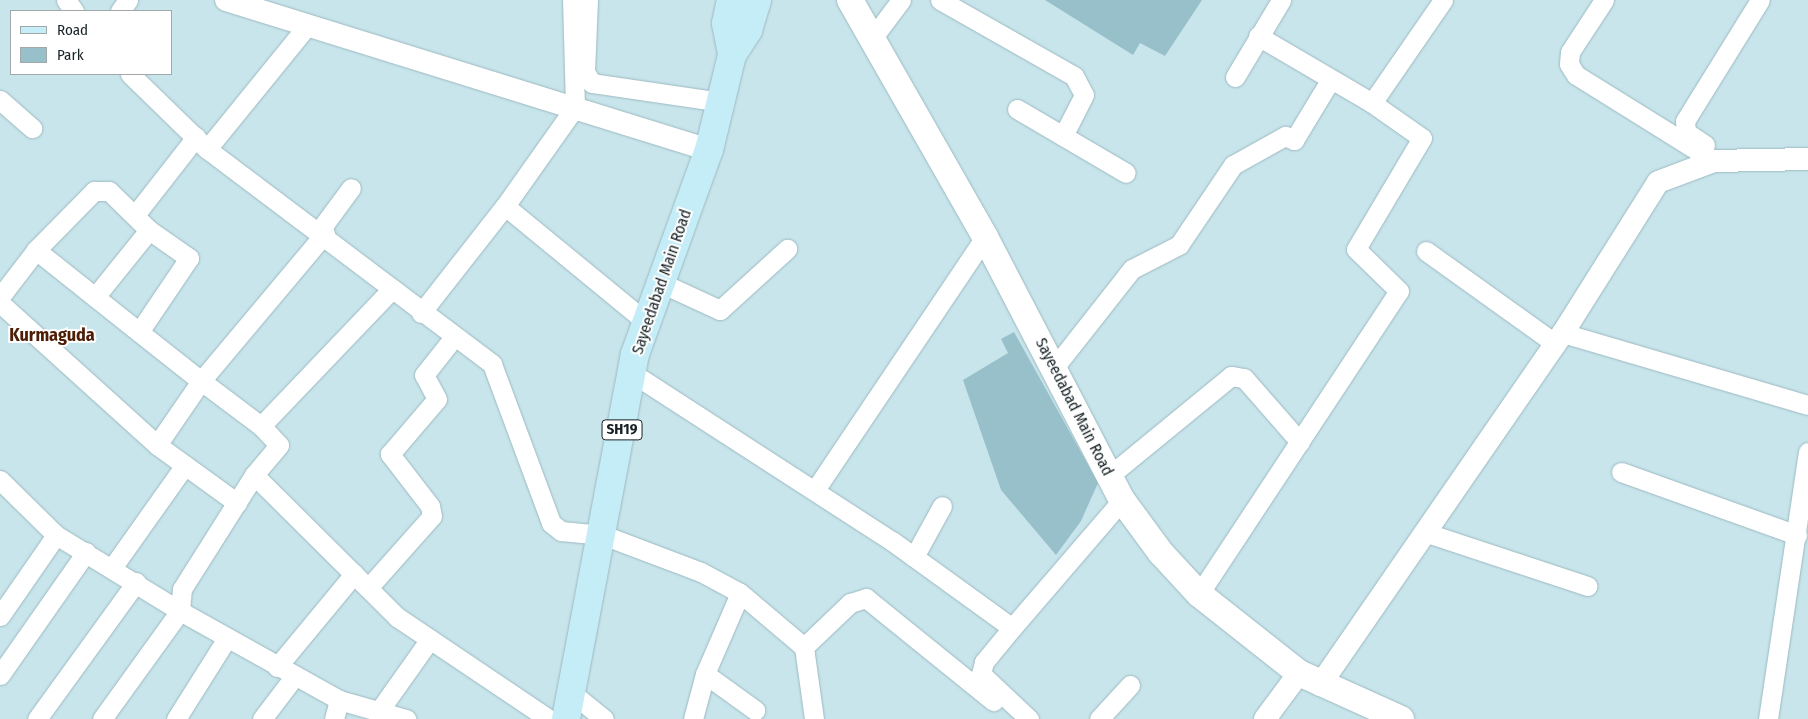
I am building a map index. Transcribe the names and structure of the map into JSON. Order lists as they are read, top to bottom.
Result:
{
  "streets": {
    "main road": ["Sayeedabad Main Road", "SH19"]
  },
  "districts": ["Kurmaguda"],
  "legend": ["Road", "Park"]
}
